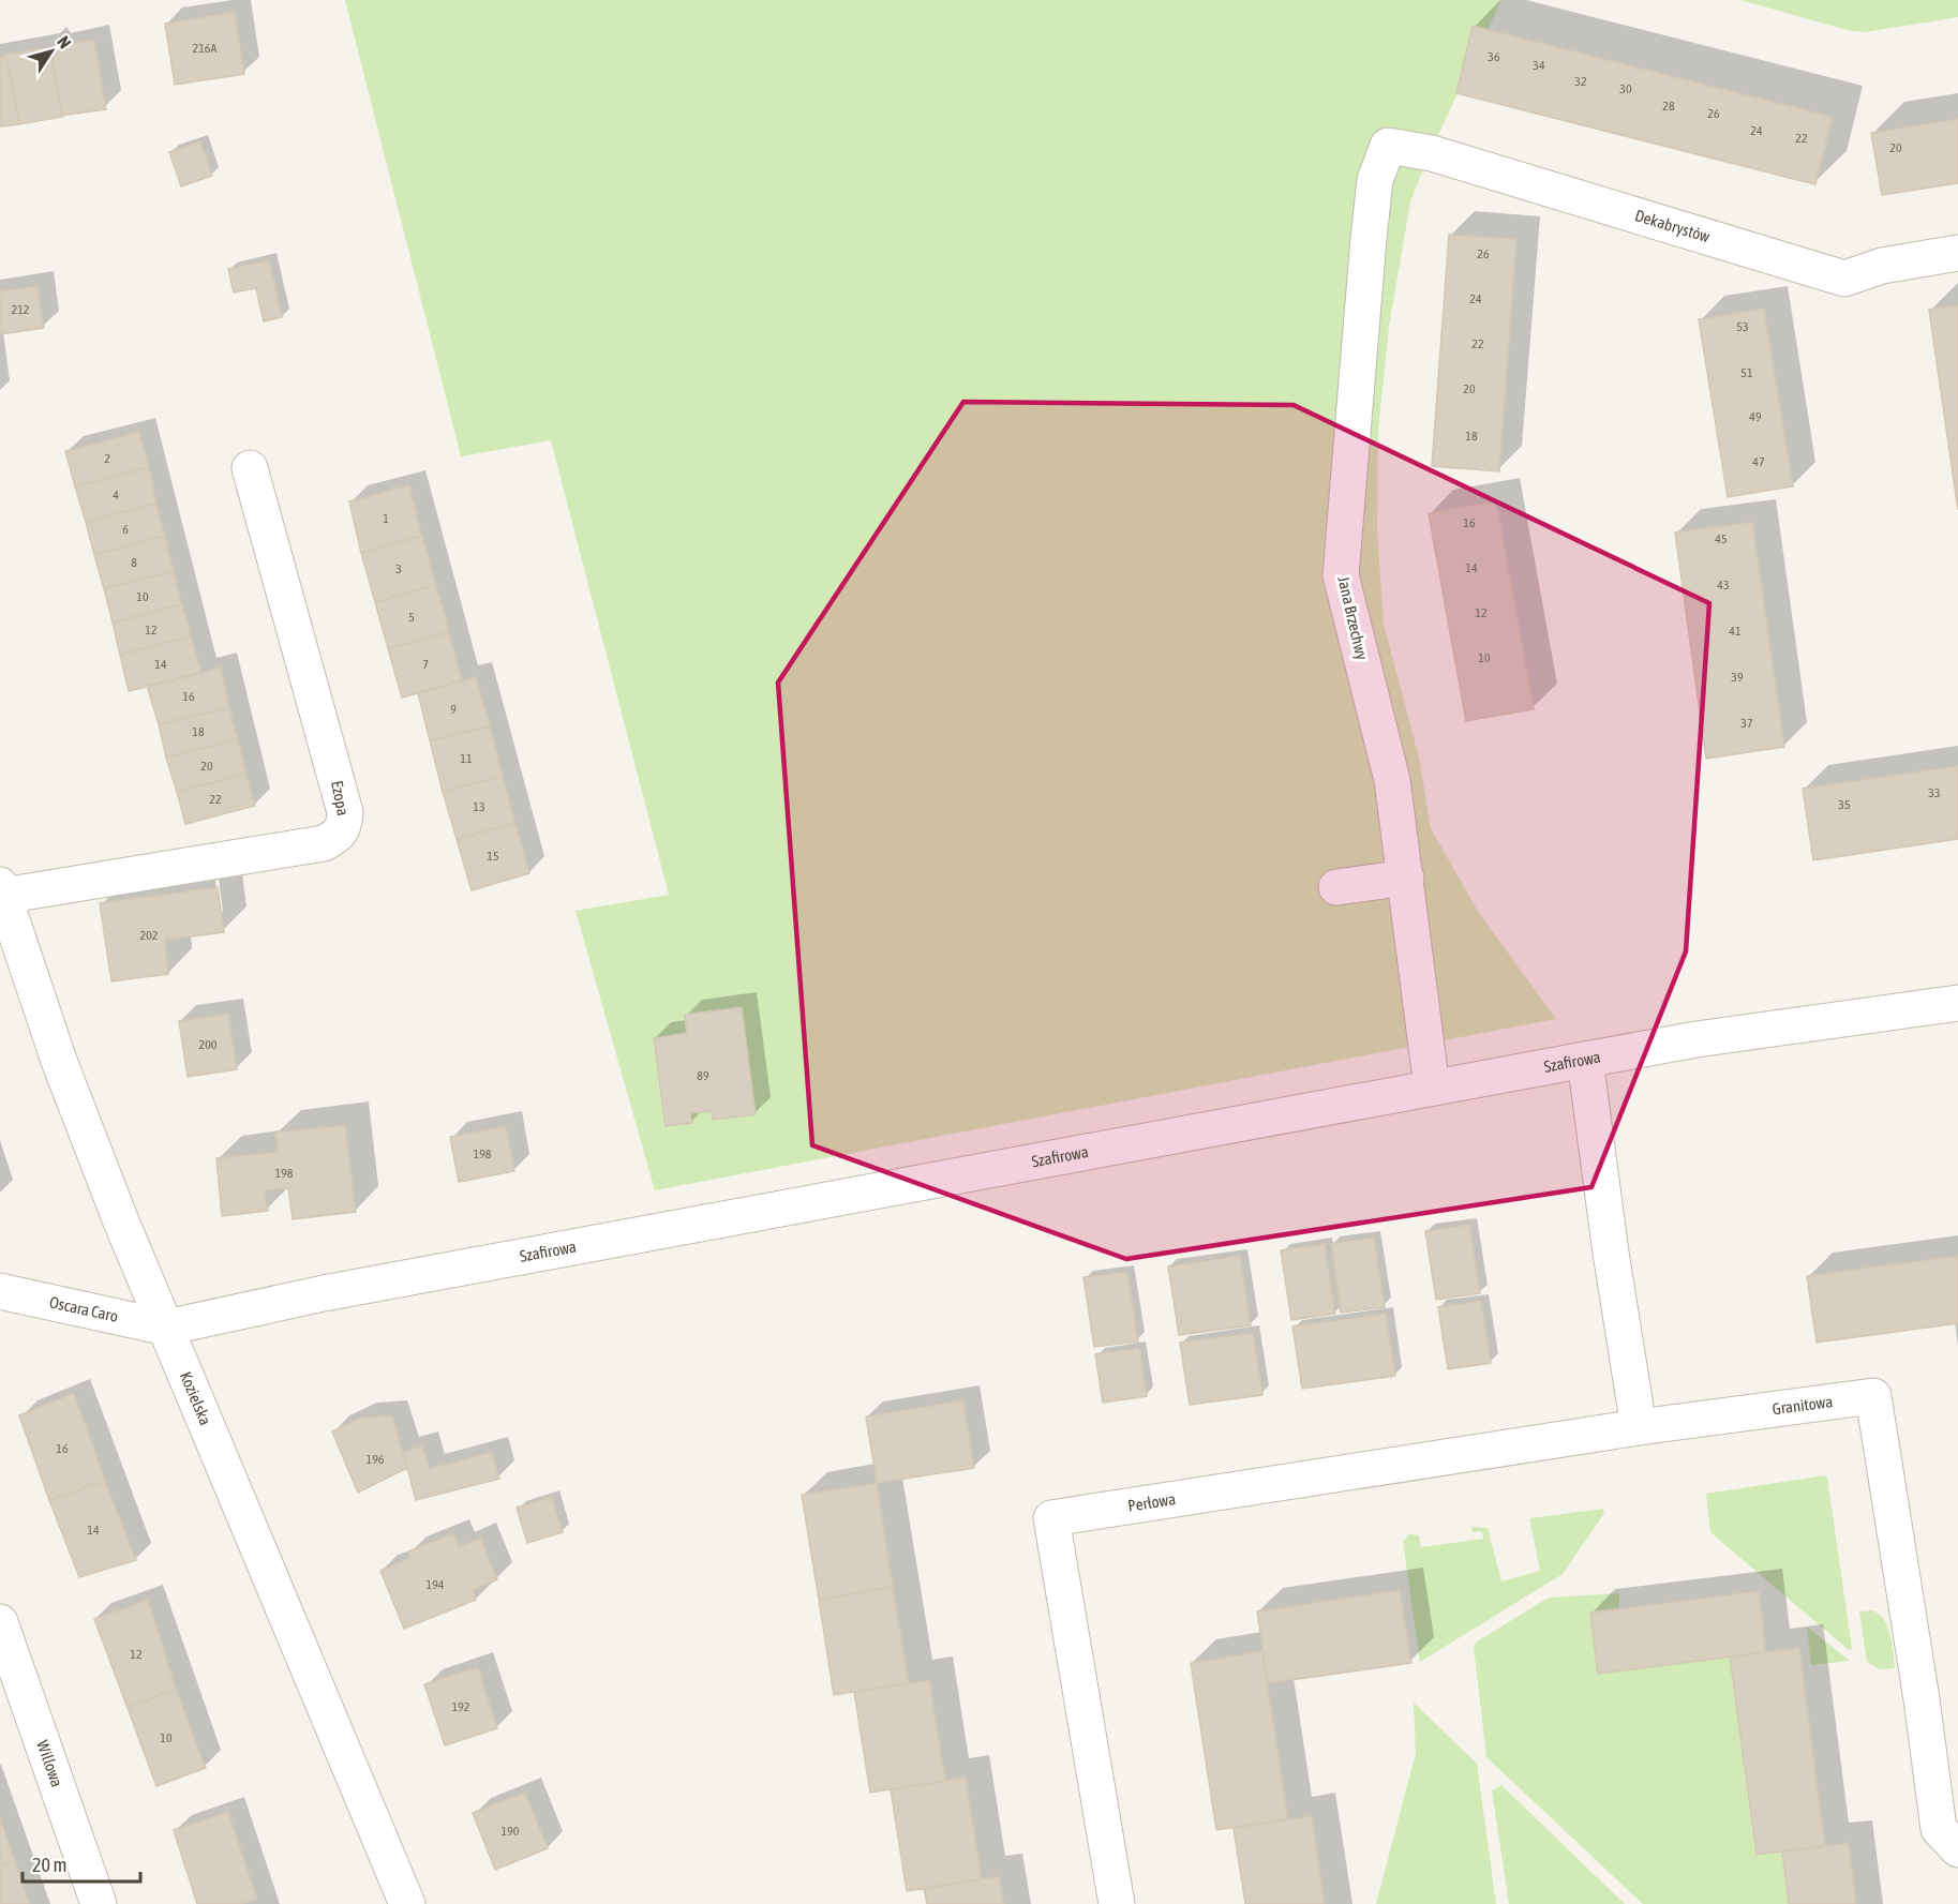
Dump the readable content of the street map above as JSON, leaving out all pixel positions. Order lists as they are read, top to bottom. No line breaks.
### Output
{"streets":{"street":["Dekabrystów","Jana Brzechwy","Ezopa","Szafirowa","Oscara Caro","Kozielska","Granitowa","Perłowa","Willowa"]},"crossings":[["Dekabrystów","Jana Brzechwy"],["Jana Brzechwy","Szafirowa"],["Ezopa","Kozielska"],["Szafirowa","Oscara Caro"],["Szafirowa","Kozielska"],["Oscara Caro","Kozielska"],["Granitowa","Perłowa"]],"house_numbers":["216A","36","34","32","30","28","26","24","22","20","26","24","212","53","22","51","20","49","18","2","47","4","1","16","6","45","8","14","3","43","10","12","5","12","41","10","14","7","39","16","9","37","18","11","20","33","22","35","13","15","202","200","89","198","198","16","196","14","194","12","192","10","190"],"scale_bar":"20 m","north":"top right"}
